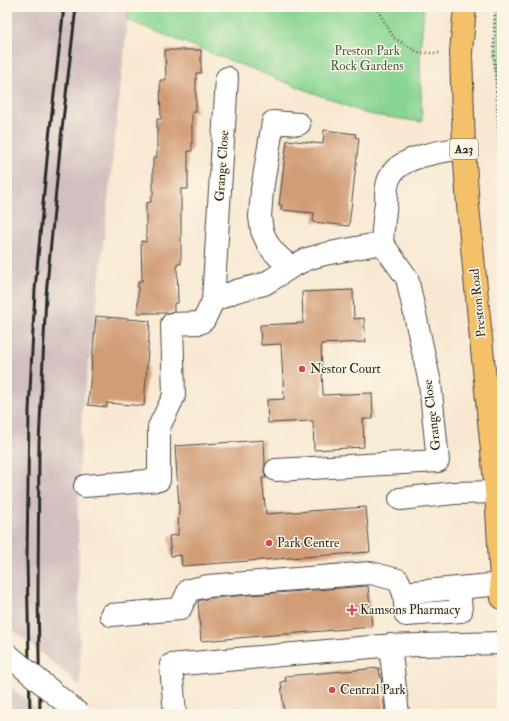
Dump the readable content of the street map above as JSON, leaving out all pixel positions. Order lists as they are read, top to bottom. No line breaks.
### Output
{"streets":{"highway":["A23","Preston Road"],"street":["Grange Close"]},"parks":["Preston Park Rock Gardens"],"places":{"other":["Nestor Court","Park Centre","Central Park"],"health":["Kamsons Pharmacy"]}}
